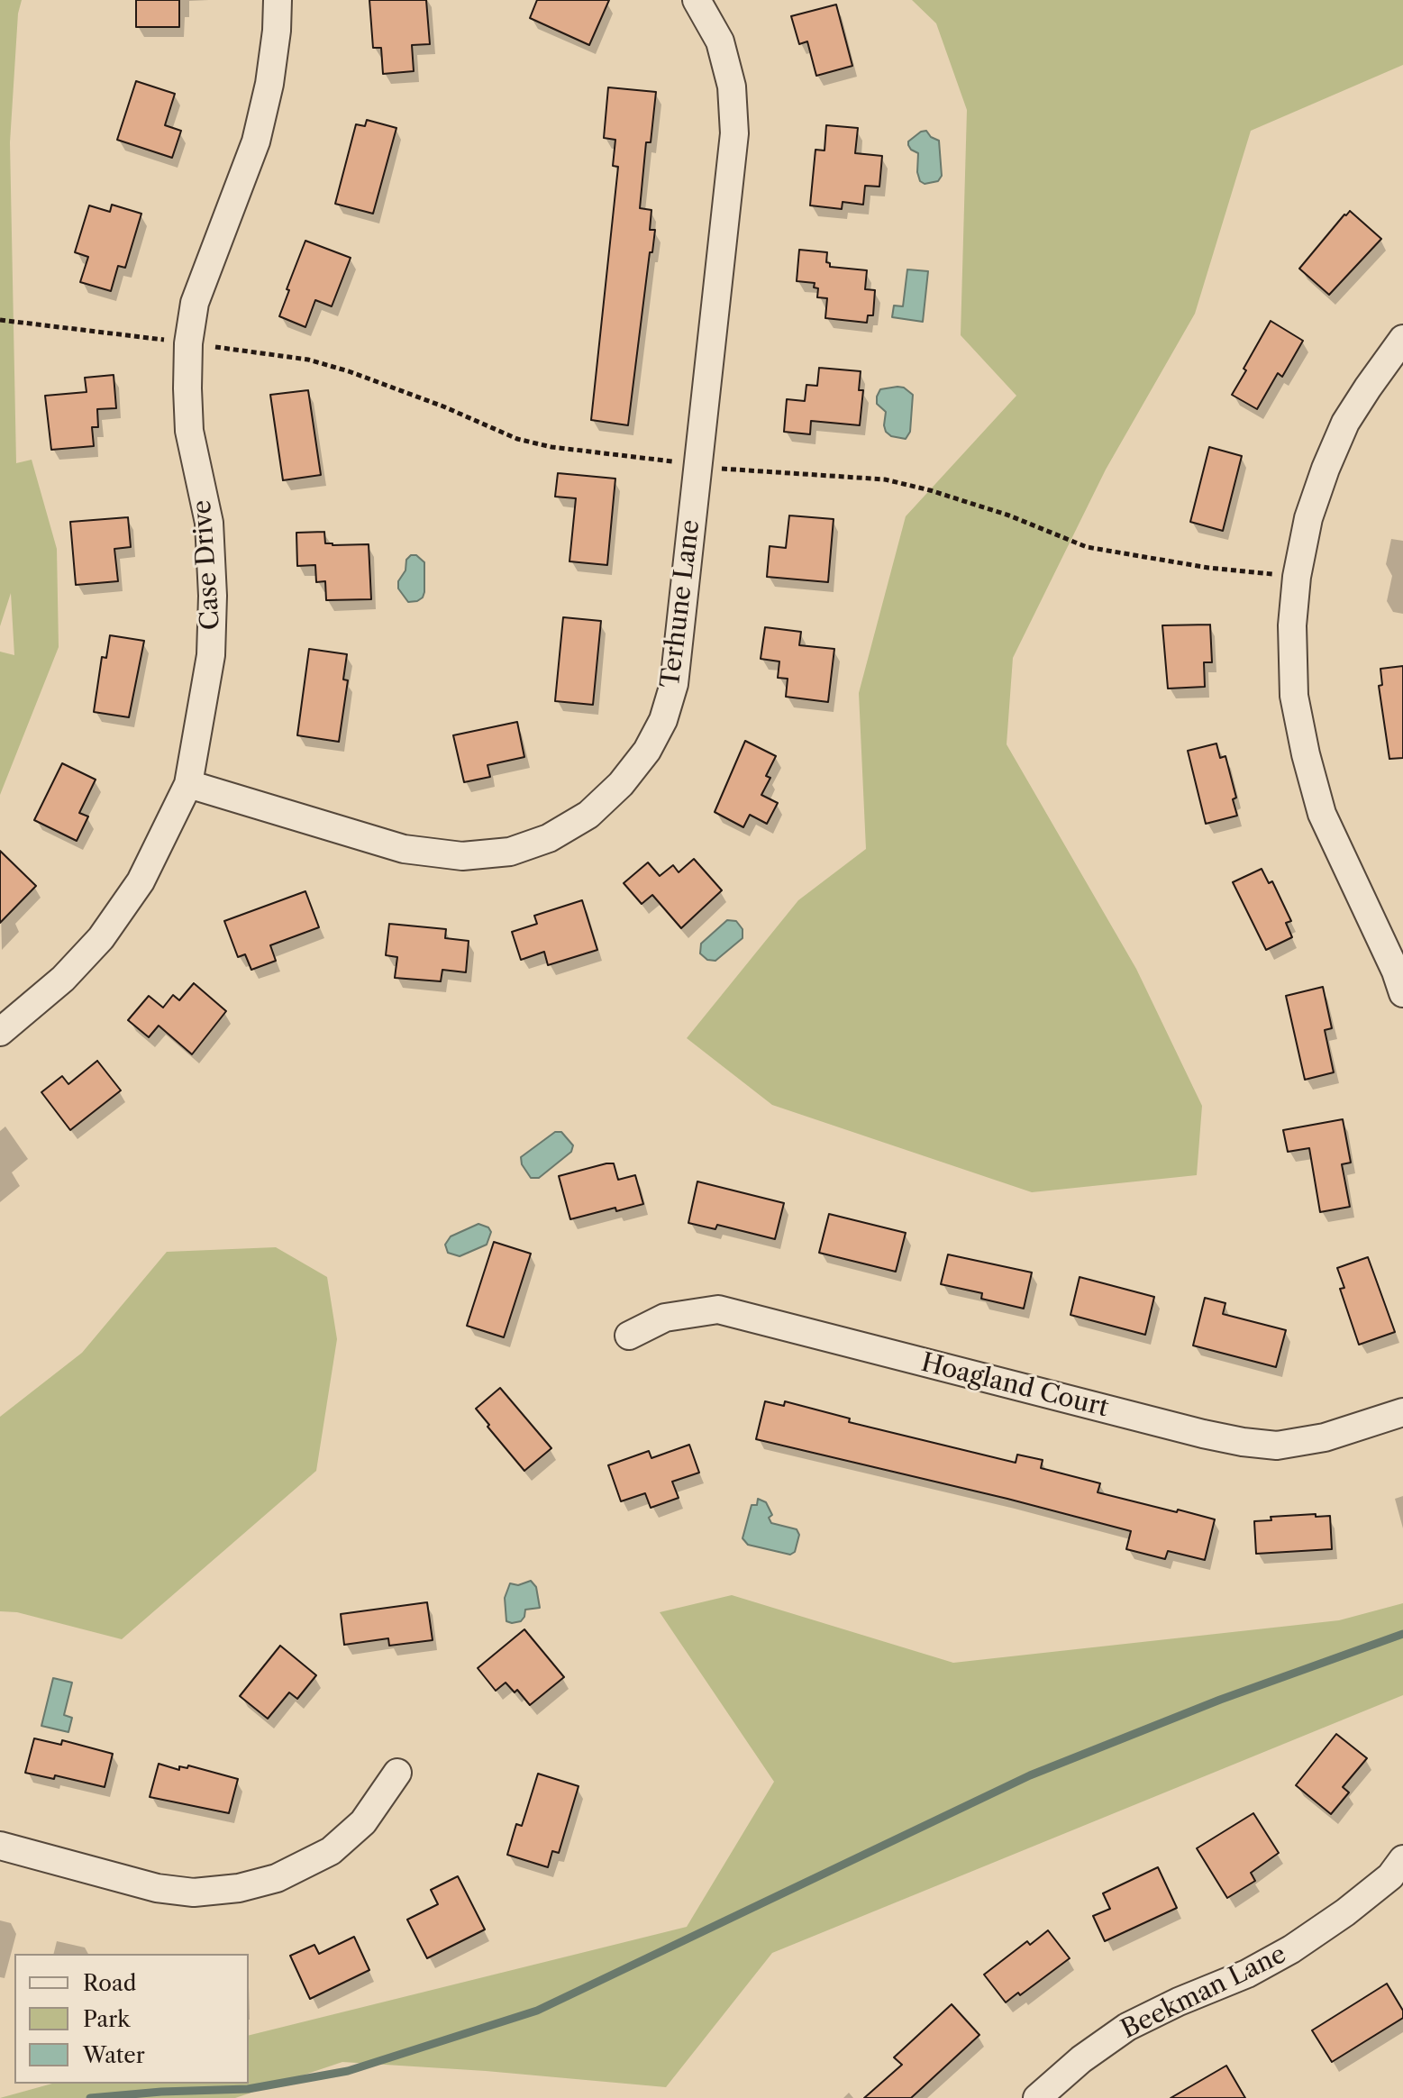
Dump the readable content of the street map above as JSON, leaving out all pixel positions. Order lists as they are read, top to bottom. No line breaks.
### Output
{"streets":{"street":["Case Drive","Terhune Lane","Hoagland Court","Beekman Lane"]},"crossings":[["Case Drive","Terhune Lane"]],"legend":["Road","Park","Water"]}
